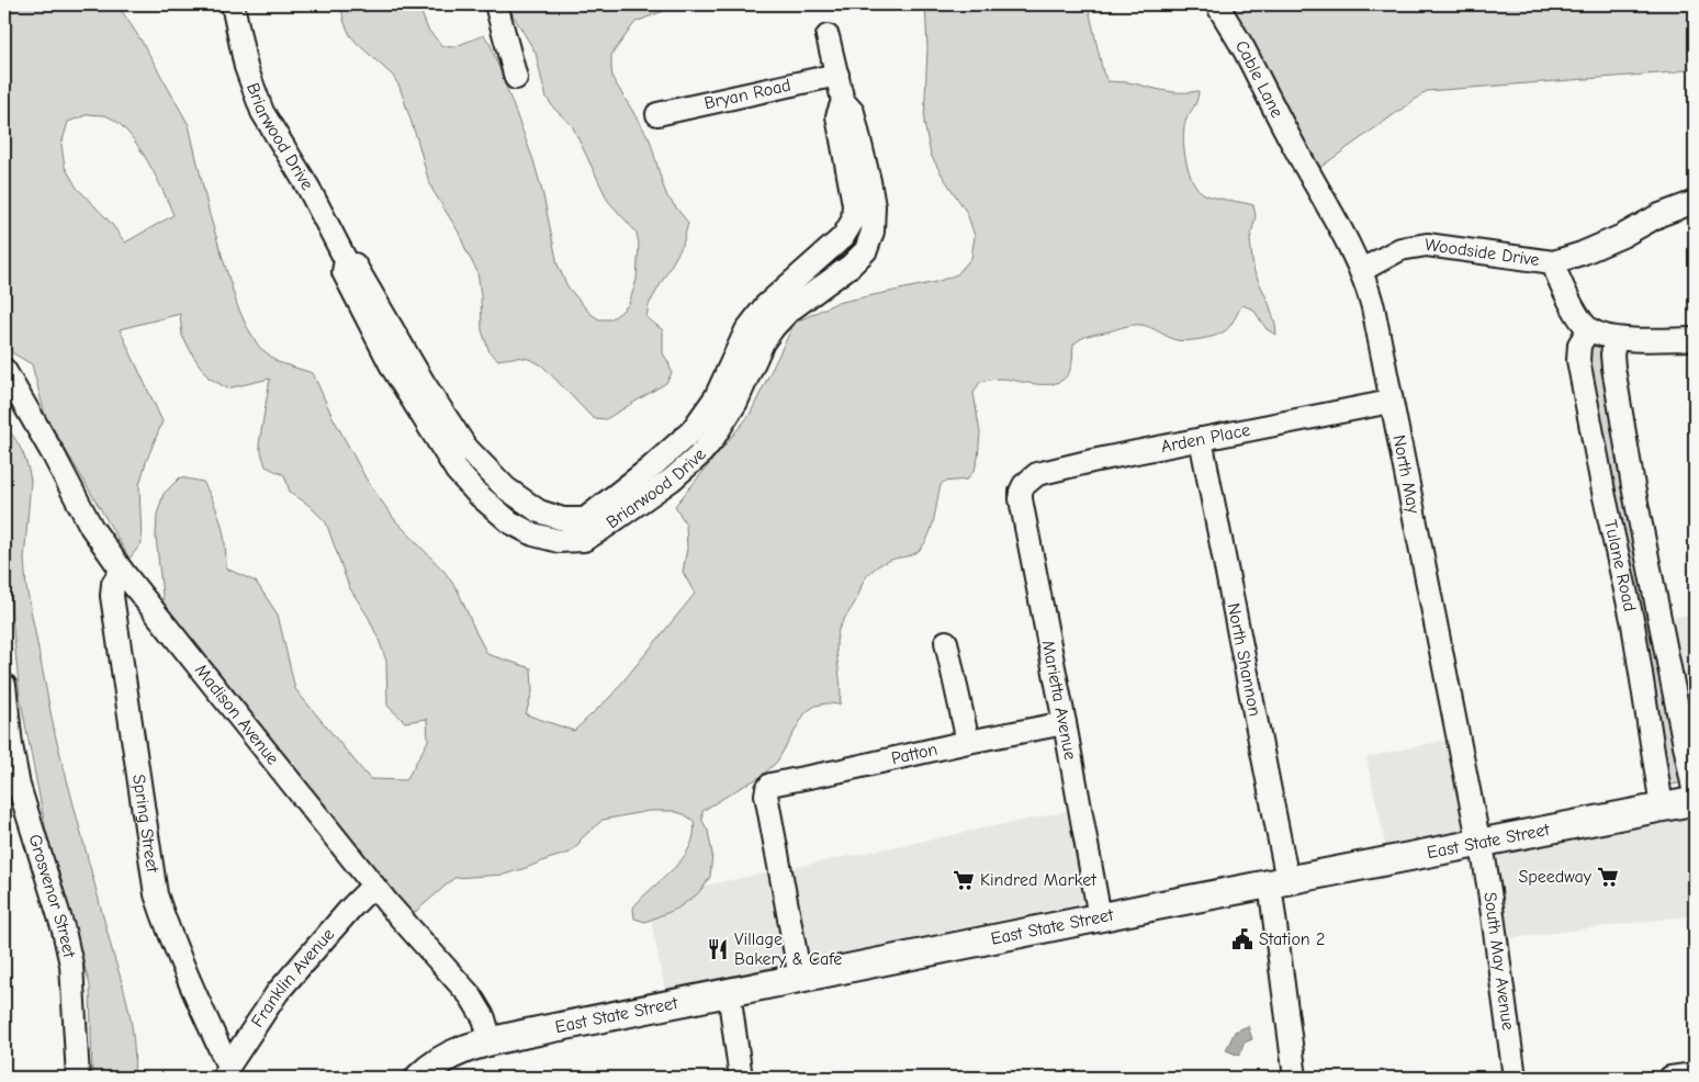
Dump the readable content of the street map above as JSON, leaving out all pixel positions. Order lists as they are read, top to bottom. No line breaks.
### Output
{"streets":{"main road":["East State Street"],"street":["Cable Lane","Bryan Road","Briarwood Drive","Woodside Drive","Arden Place","North May","Tulane Road","North Shannon","Marietta Avenue","Madison Avenue","Patton","Spring Street","Grosvenor Street","South May Avenue","Franklin Avenue"]},"crossings":[["Cable Lane","North May"],["Bryan Road","Briarwood Drive"],["Woodside Drive","North May"],["Arden Place","North May"],["Arden Place","North Shannon"],["Arden Place","Marietta Avenue"],["North May","East State Street"],["North May","South May Avenue"],["Tulane Road","East State Street"],["North Shannon","East State Street"],["Marietta Avenue","Patton"],["Marietta Avenue","East State Street"],["Madison Avenue","Spring Street"],["Madison Avenue","East State Street"],["Madison Avenue","Franklin Avenue"],["Patton","East State Street"],["Spring Street","Franklin Avenue"],["East State Street","South May Avenue"]],"places":{"supermarket":["Speedway","Kindred Market"],"public building":["Station 2"],"restaurant":["Village Bakery & Cafe"]}}
